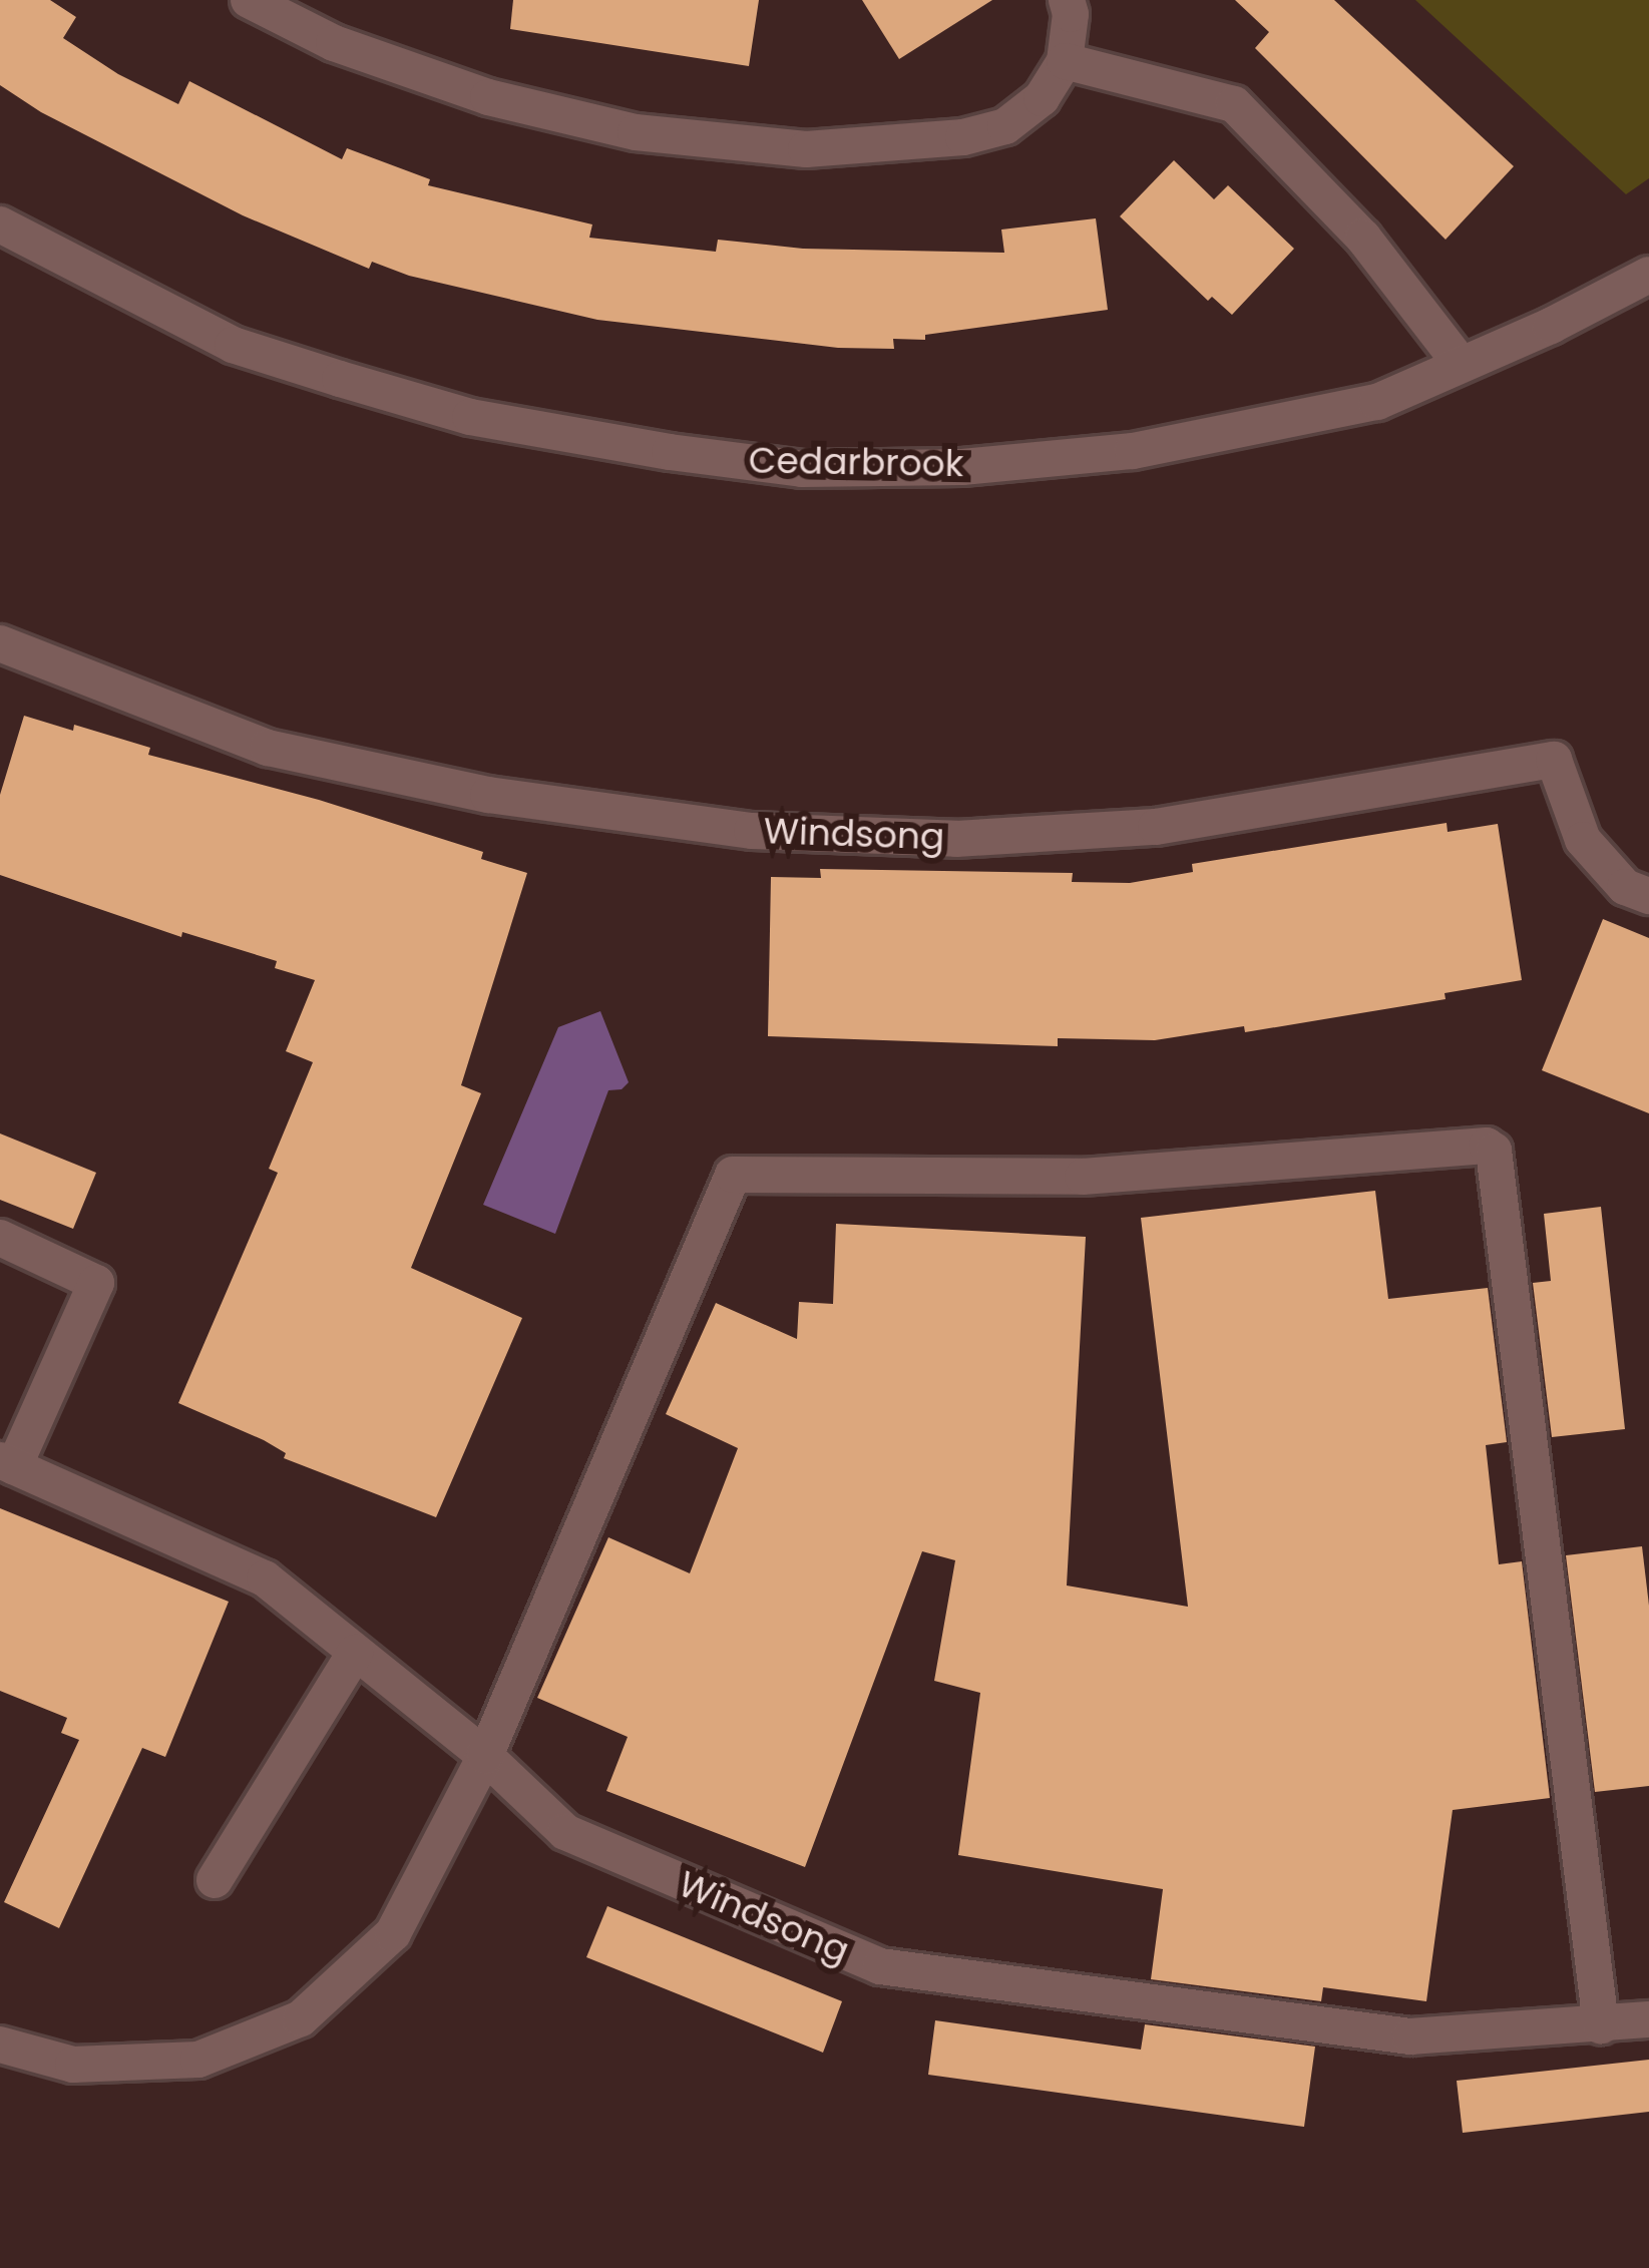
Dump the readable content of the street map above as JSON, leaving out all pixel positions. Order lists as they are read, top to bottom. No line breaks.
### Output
{"streets":{"street":["Cedarbrook","Windsong"]}}
